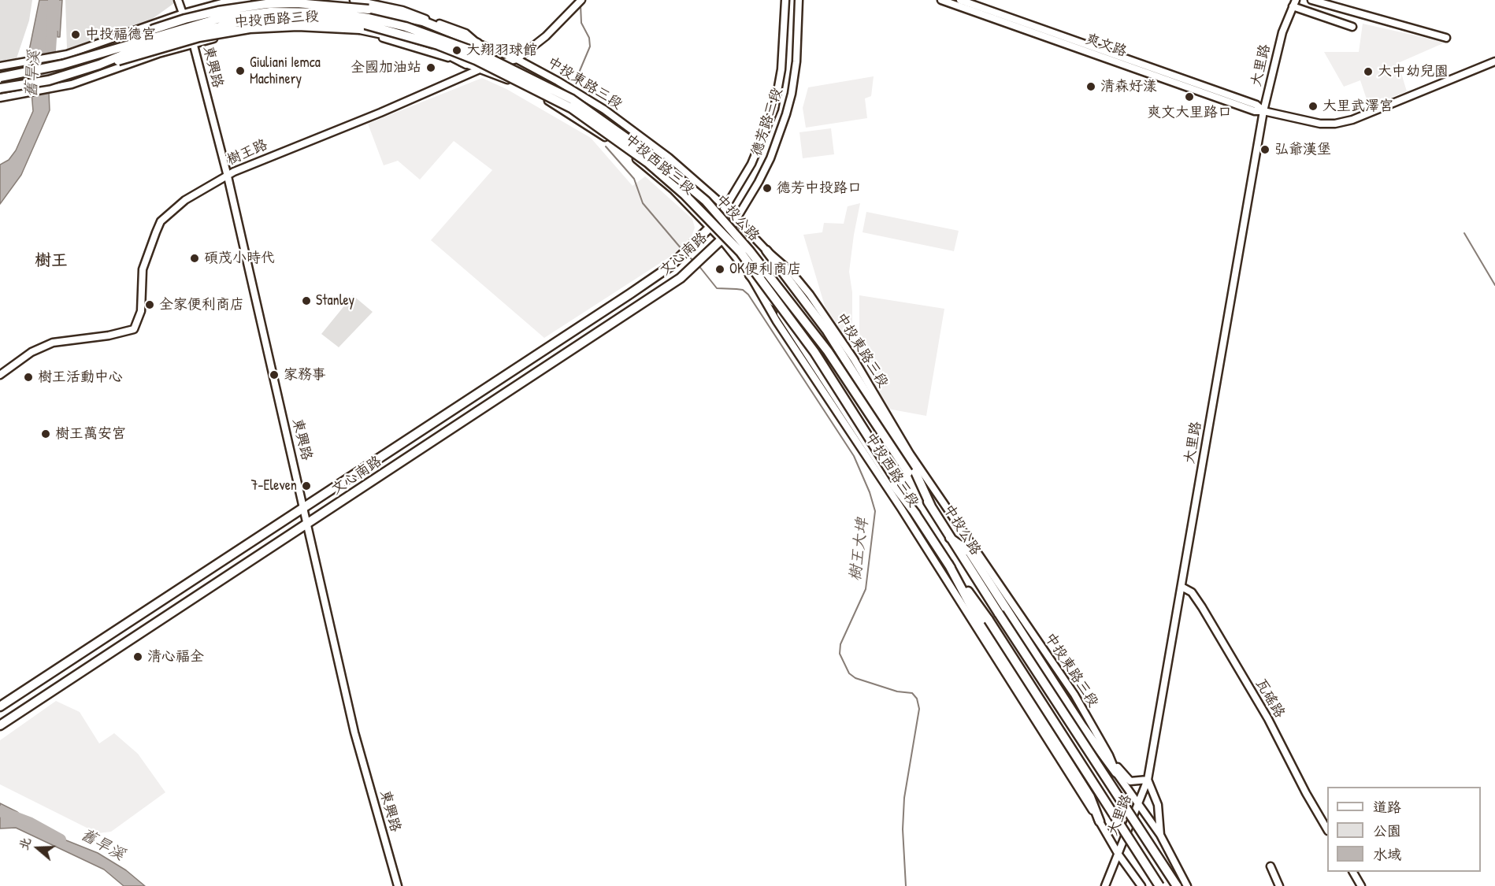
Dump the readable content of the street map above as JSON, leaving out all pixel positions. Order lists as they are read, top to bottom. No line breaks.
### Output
{"streets":{"main road":["中投公路","文心南路"],"street":["中投西路三段","爽文路","大里路","東興路","中投東路三段","德芳路三段","樹王路","瓦磘路"]},"crossings":[["中投西路三段","大里路"],["中投西路三段","東興路"],["中投西路三段","德芳路三段"],["中投西路三段","樹王路"],["中投西路三段","文心南路"],["爽文路","大里路"],["大里路","中投東路三段"],["大里路","瓦磘路"],["東興路","樹王路"],["東興路","文心南路"],["中投東路三段","德芳路三段"],["中投東路三段","樹王路"],["德芳路三段","文心南路"]],"districts":["樹王"],"water":["舊旱溪","樹王大埤"],"places":["中投福德宮","大翔羽球館","全國加油站","Giuliani Iemca Machinery","大中幼兒園","清森好漾","爽文大里路口","大里武澤宮","弘爺漢堡","德芳中投路口","碩茂小時代","OK便利商店","Stanley","全家便利商店","家務事","樹王活動中心","樹王萬安宮","7-Eleven","清心福全"],"legend":["道路","公園","水域"],"north":"left"}
